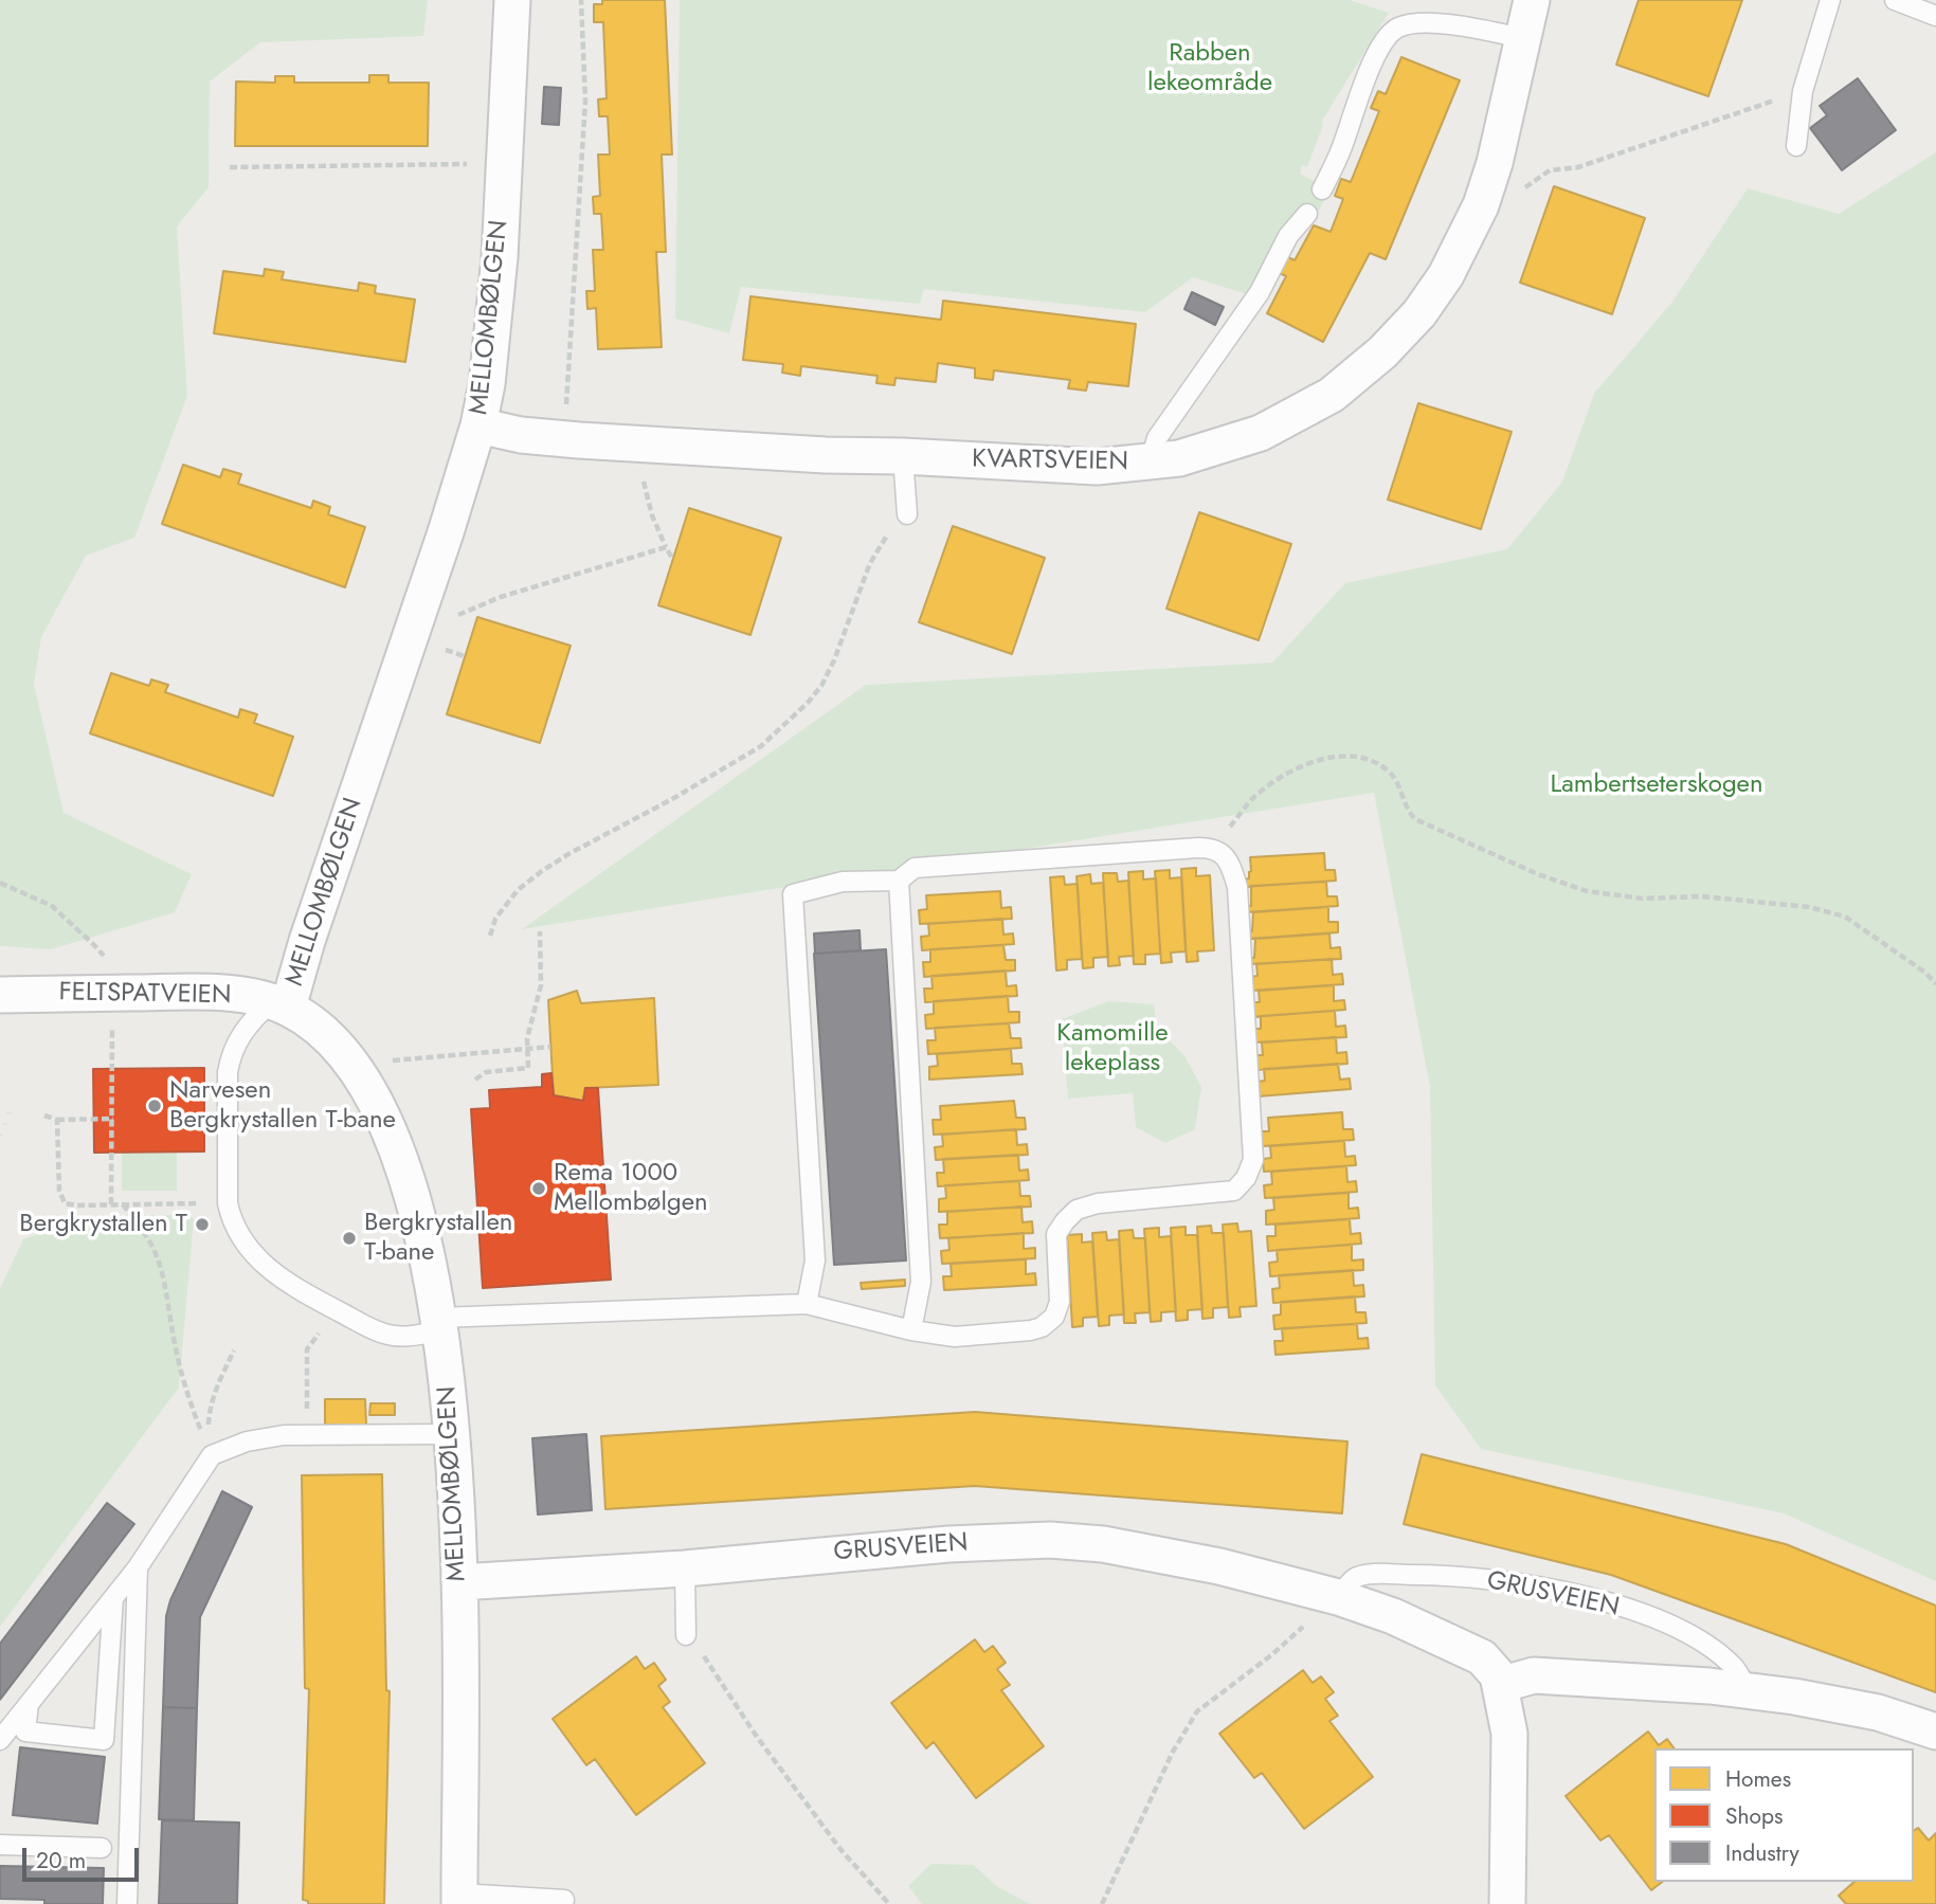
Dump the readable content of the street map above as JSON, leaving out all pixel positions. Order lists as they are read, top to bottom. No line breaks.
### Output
{"streets":{"street":["MELLOMBØLGEN","KVARTSVEIEN","FELTSPATVEIEN","GRUSVEIEN"]},"crossings":[["MELLOMBØLGEN","KVARTSVEIEN"],["MELLOMBØLGEN","FELTSPATVEIEN"],["MELLOMBØLGEN","GRUSVEIEN"]],"parks":["Rabben lekeområde","Lambertseterskogen","Kamomille lekeplass"],"places":["Narvesen Bergkrystallen T-bane","Rema 1000 Mellombølgen","Bergkrystallen T","Bergkrystallen T-bane"],"legend":["Homes","Shops","Industry"],"scale_bar":"20 m"}
